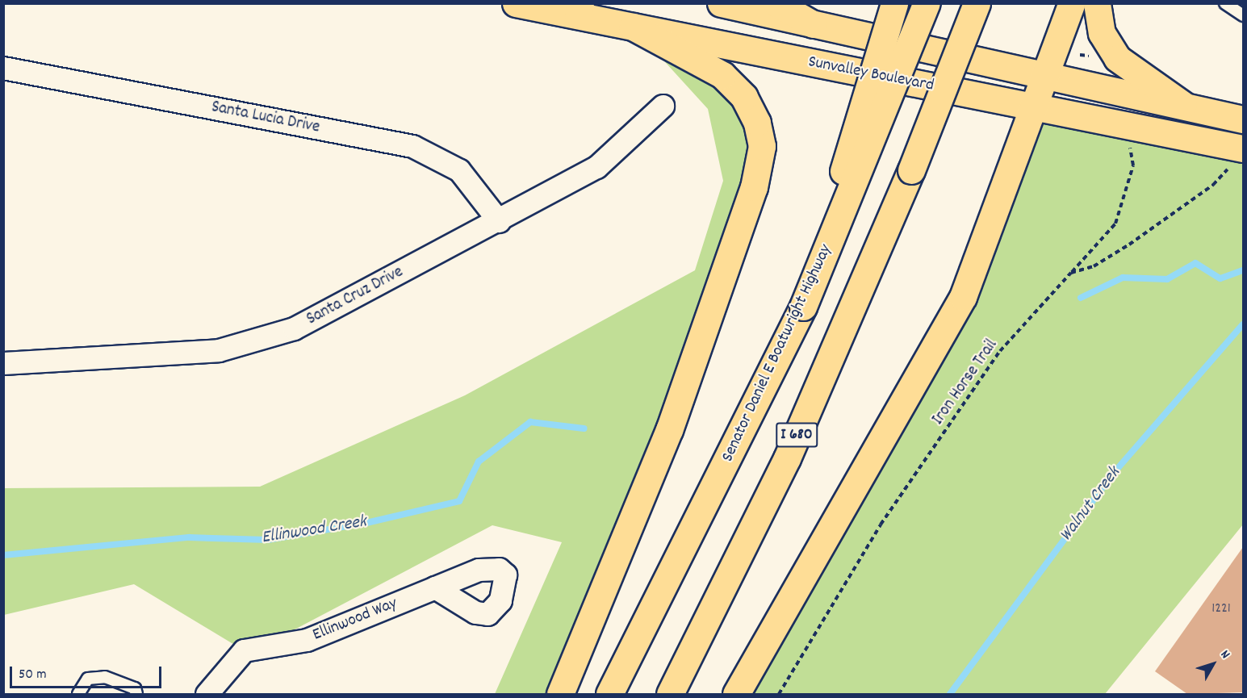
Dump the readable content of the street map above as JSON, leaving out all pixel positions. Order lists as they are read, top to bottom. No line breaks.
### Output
{"streets":{"main road":["Sunvalley Boulevard","Senator Daniel E Boatwright Highway","I 680"],"street":["Santa Lucia Drive","Santa Cruz Drive","Ellinwood Way"],"path":["Iron Horse Trail"]},"crossings":[["Sunvalley Boulevard","Iron Horse Trail"],["Santa Lucia Drive","Santa Cruz Drive"]],"water":["Walnut Creek","Ellinwood Creek"],"house_numbers":["1221"],"scale_bar":"50 m","north":"top right"}
